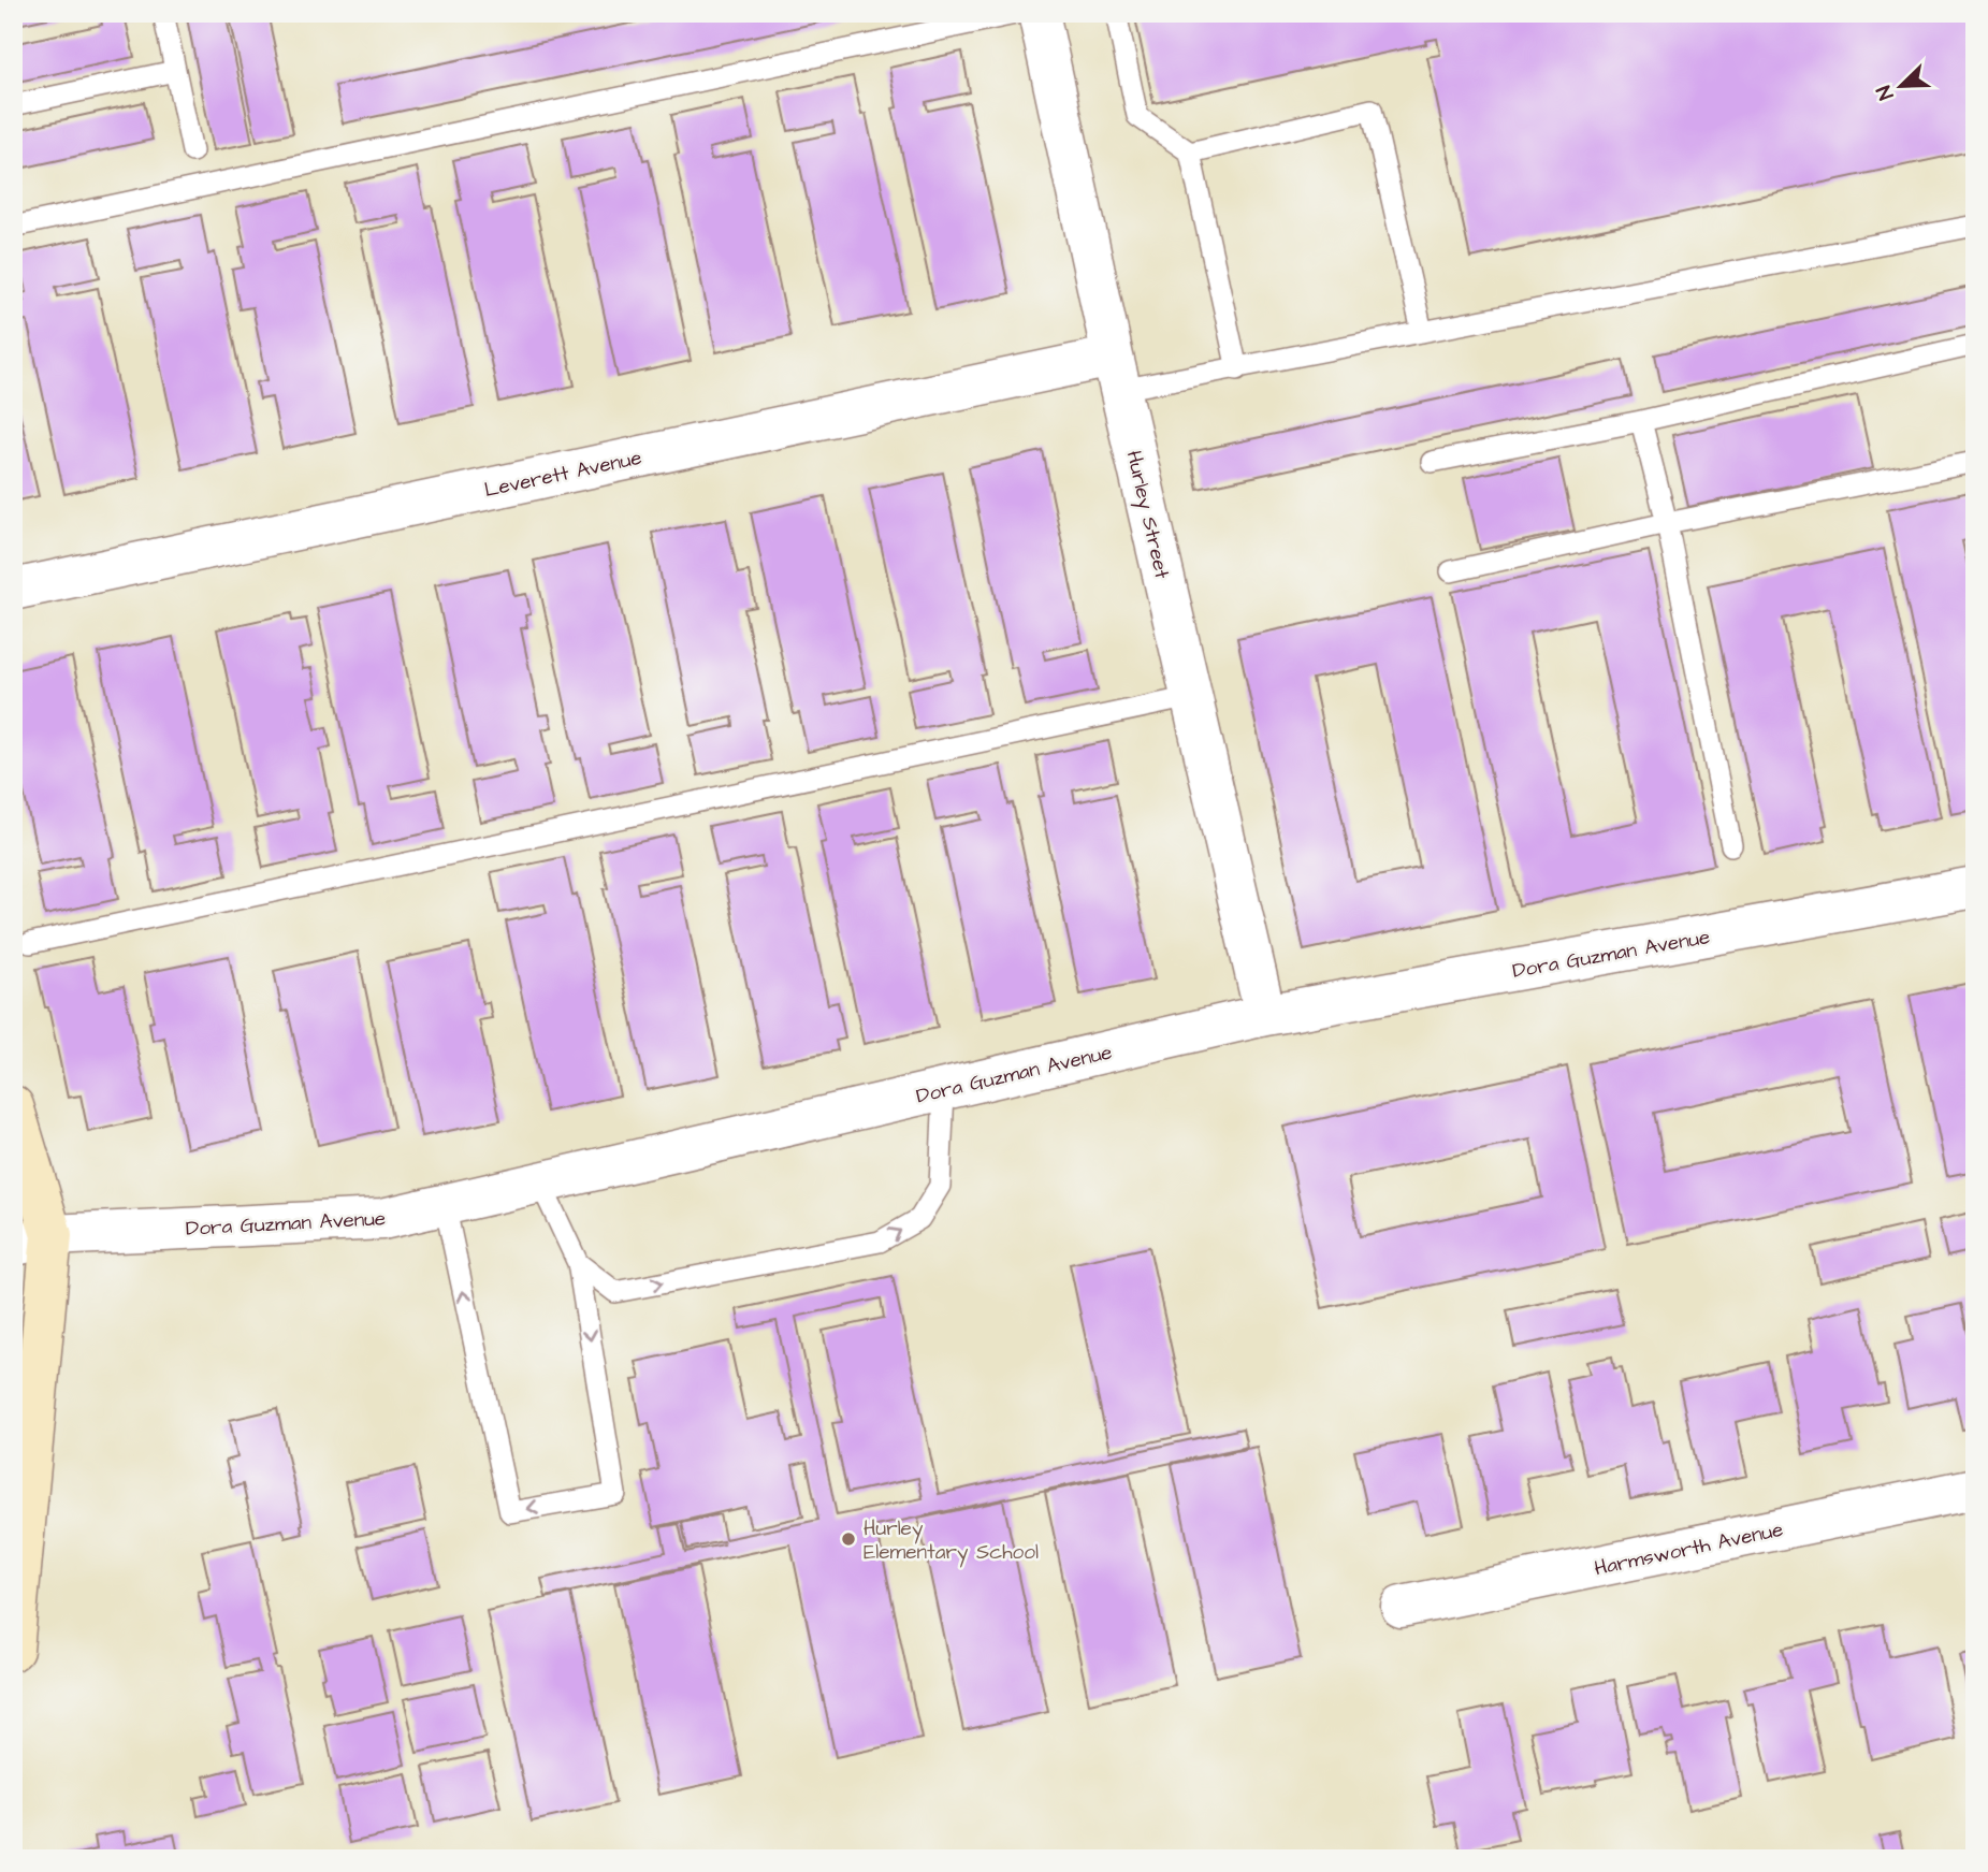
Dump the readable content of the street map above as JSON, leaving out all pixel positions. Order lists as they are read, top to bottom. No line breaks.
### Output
{"streets":{"street":["Leverett Avenue","Hurley Street","Dora Guzman Avenue","Harmsworth Avenue"]},"crossings":[["Leverett Avenue","Hurley Street"],["Hurley Street","Dora Guzman Avenue"]],"places":["Hurley Elementary School"],"north":"bottom left"}
